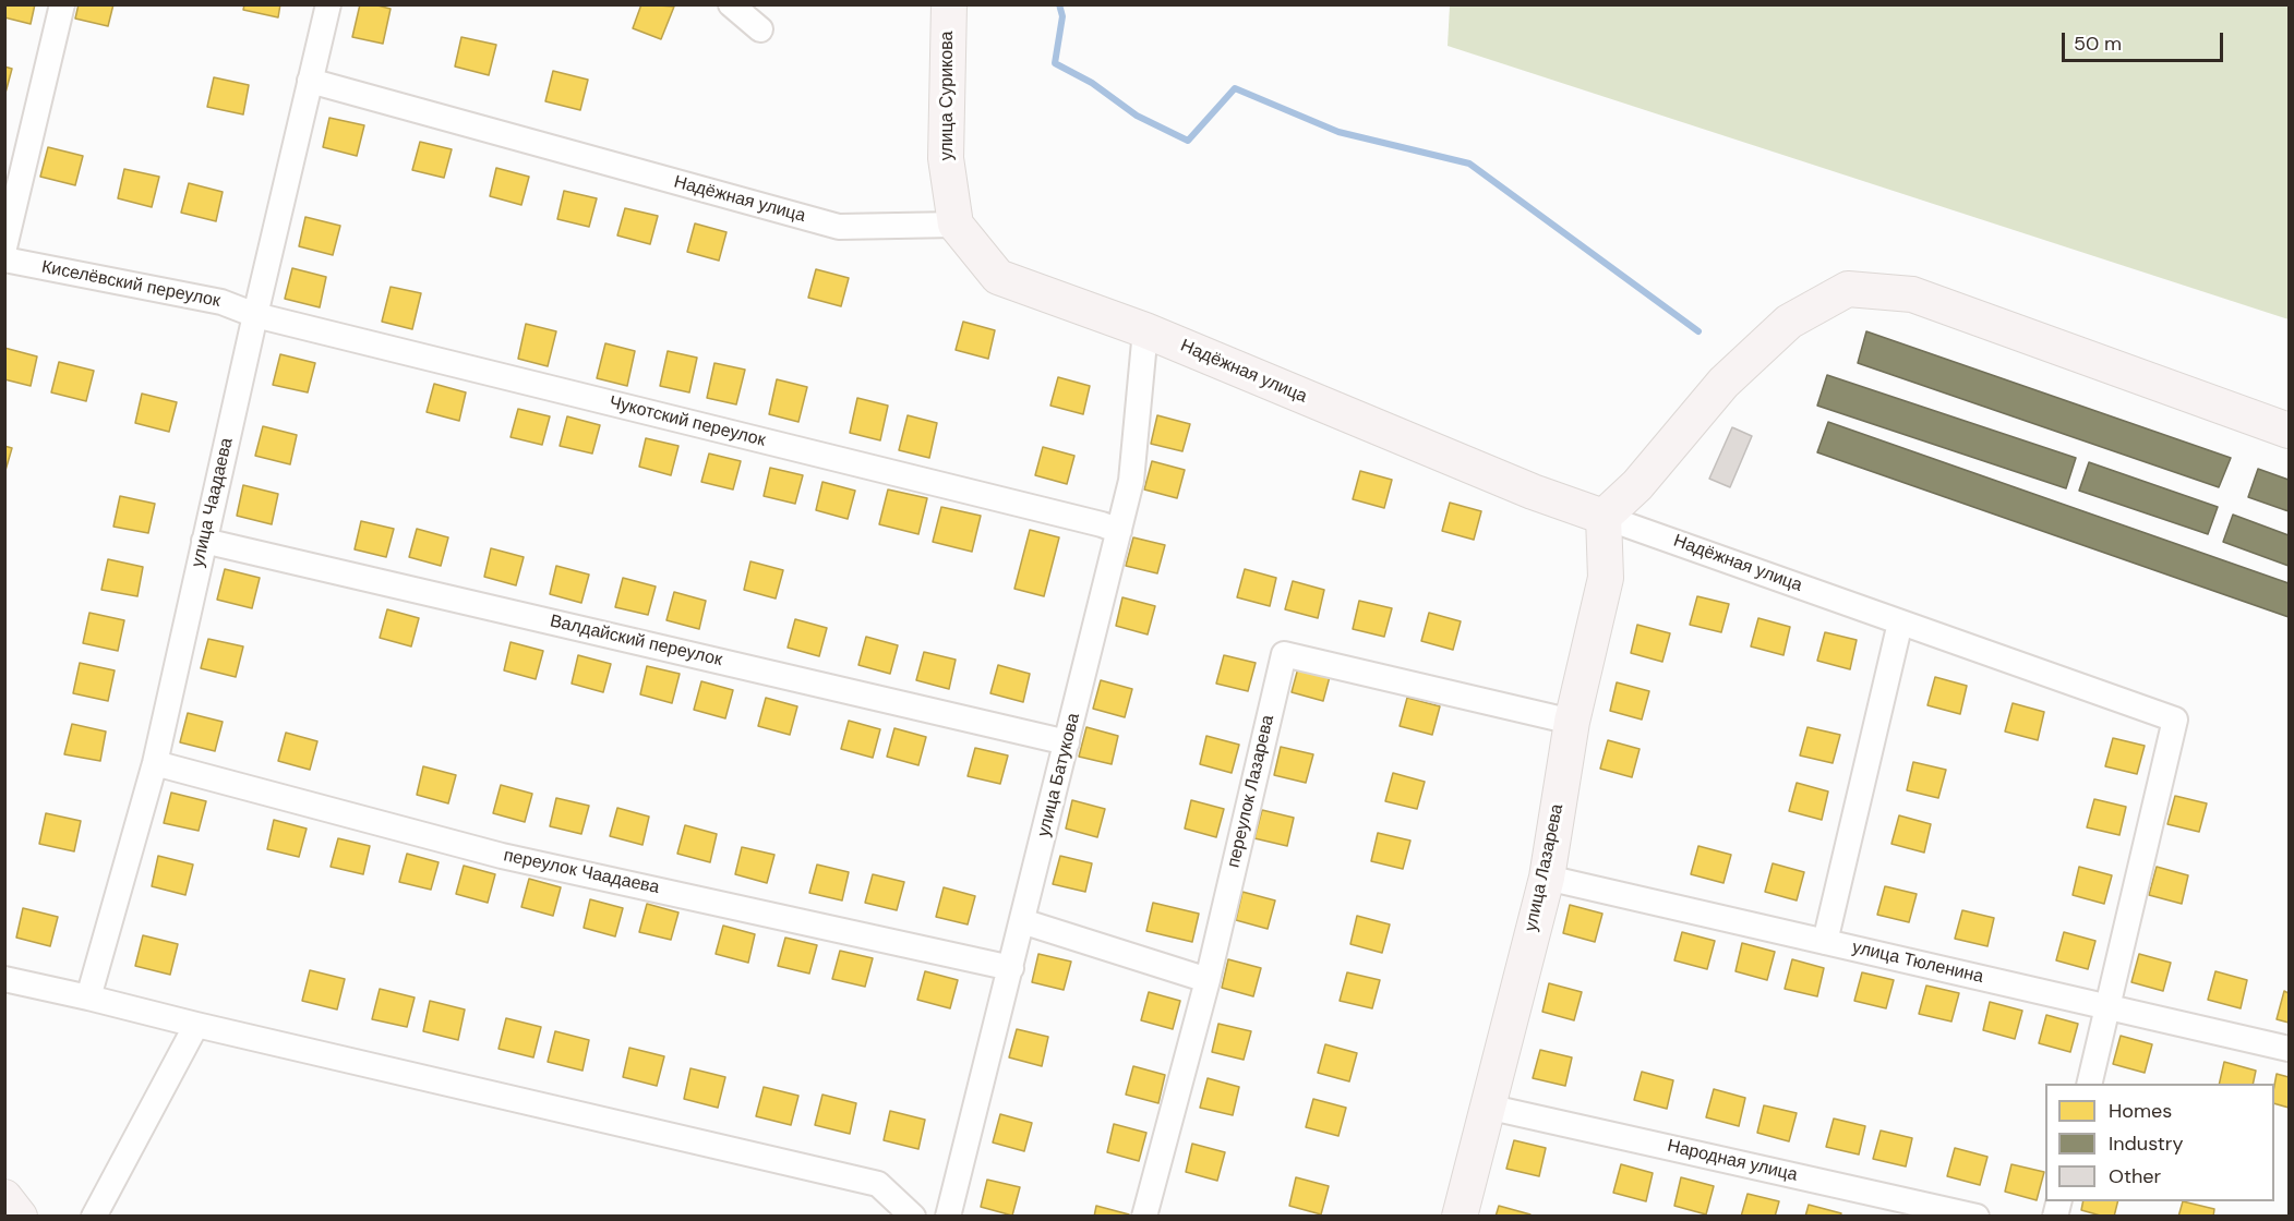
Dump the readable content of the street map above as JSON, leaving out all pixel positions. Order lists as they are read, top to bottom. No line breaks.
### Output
{"streets":{"main road":["улица Сурикова","Надёжная улица","улица Лазарева"],"street":["Киселёвский переулок","Чукотский переулок","улица Чаадаева","Валдайский переулок","улица Батукова","переулок Лазарева","переулок Чаадаева","улица Тюленина","Народная улица"]},"crossings":[["улица Сурикова","Надёжная улица"],["Надёжная улица","улица Чаадаева"],["Надёжная улица","улица Батукова"],["Надёжная улица","улица Лазарева"],["Надёжная улица","улица Тюленина"],["Киселёвский переулок","Чукотский переулок"],["Киселёвский переулок","улица Чаадаева"],["Чукотский переулок","улица Чаадаева"],["Чукотский переулок","улица Батукова"],["улица Чаадаева","Валдайский переулок"],["улица Чаадаева","переулок Чаадаева"],["Валдайский переулок","улица Батукова"],["улица Батукова","переулок Чаадаева"],["переулок Лазарева","улица Лазарева"],["улица Лазарева","улица Тюленина"],["улица Лазарева","Народная улица"]],"legend":["Homes","Industry","Other"],"scale_bar":"50 m"}
